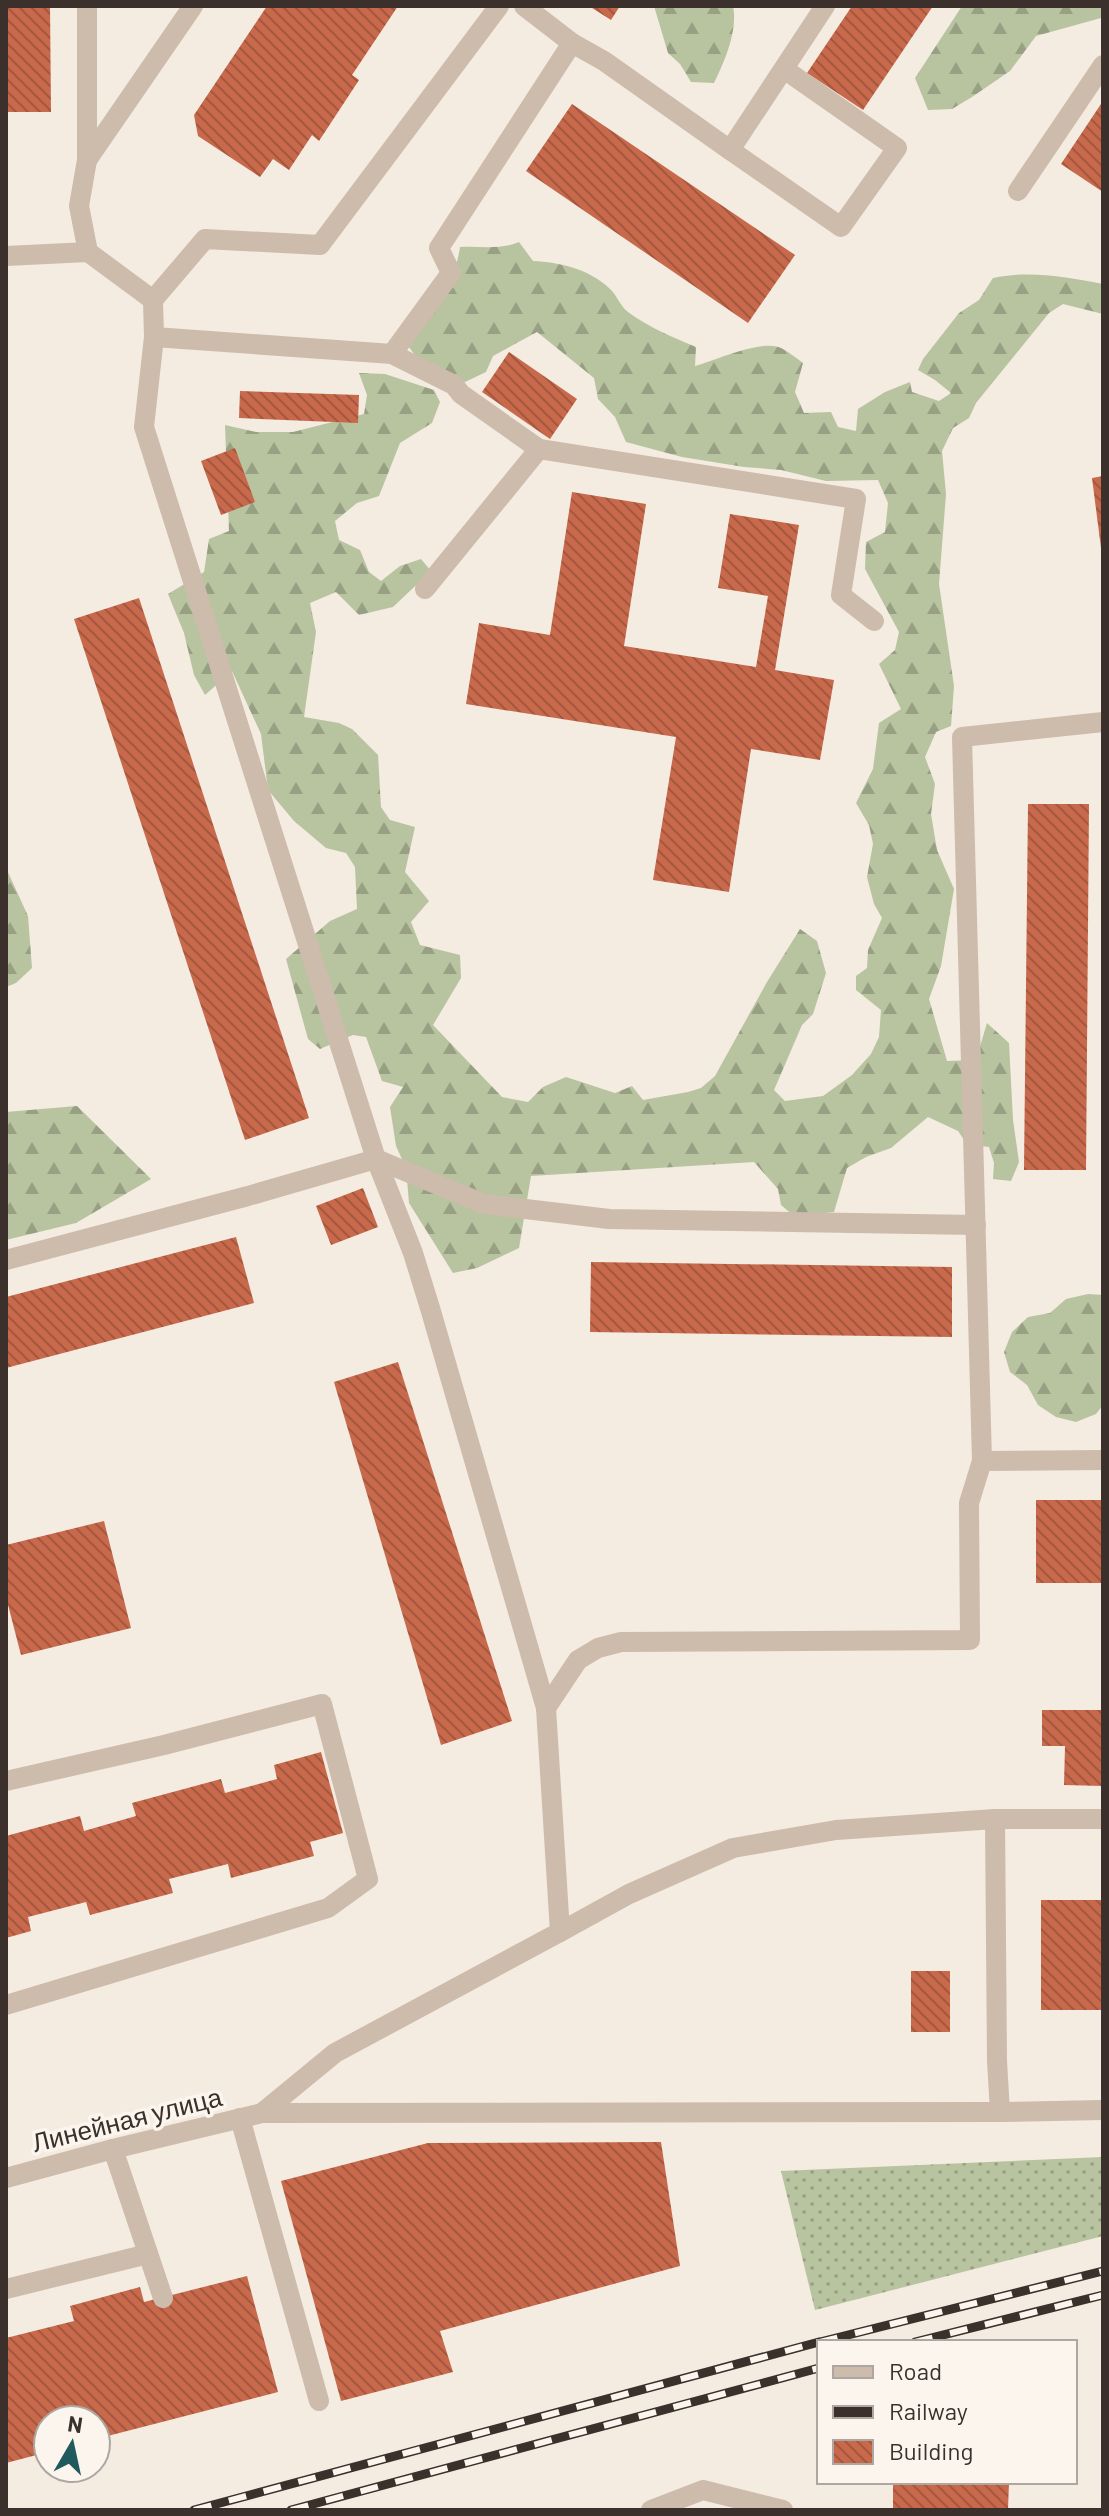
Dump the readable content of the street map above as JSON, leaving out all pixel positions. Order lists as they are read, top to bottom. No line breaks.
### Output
{"streets":{"street":["Линейная улица"]},"legend":["Road","Railway","Building"],"north":"top"}
